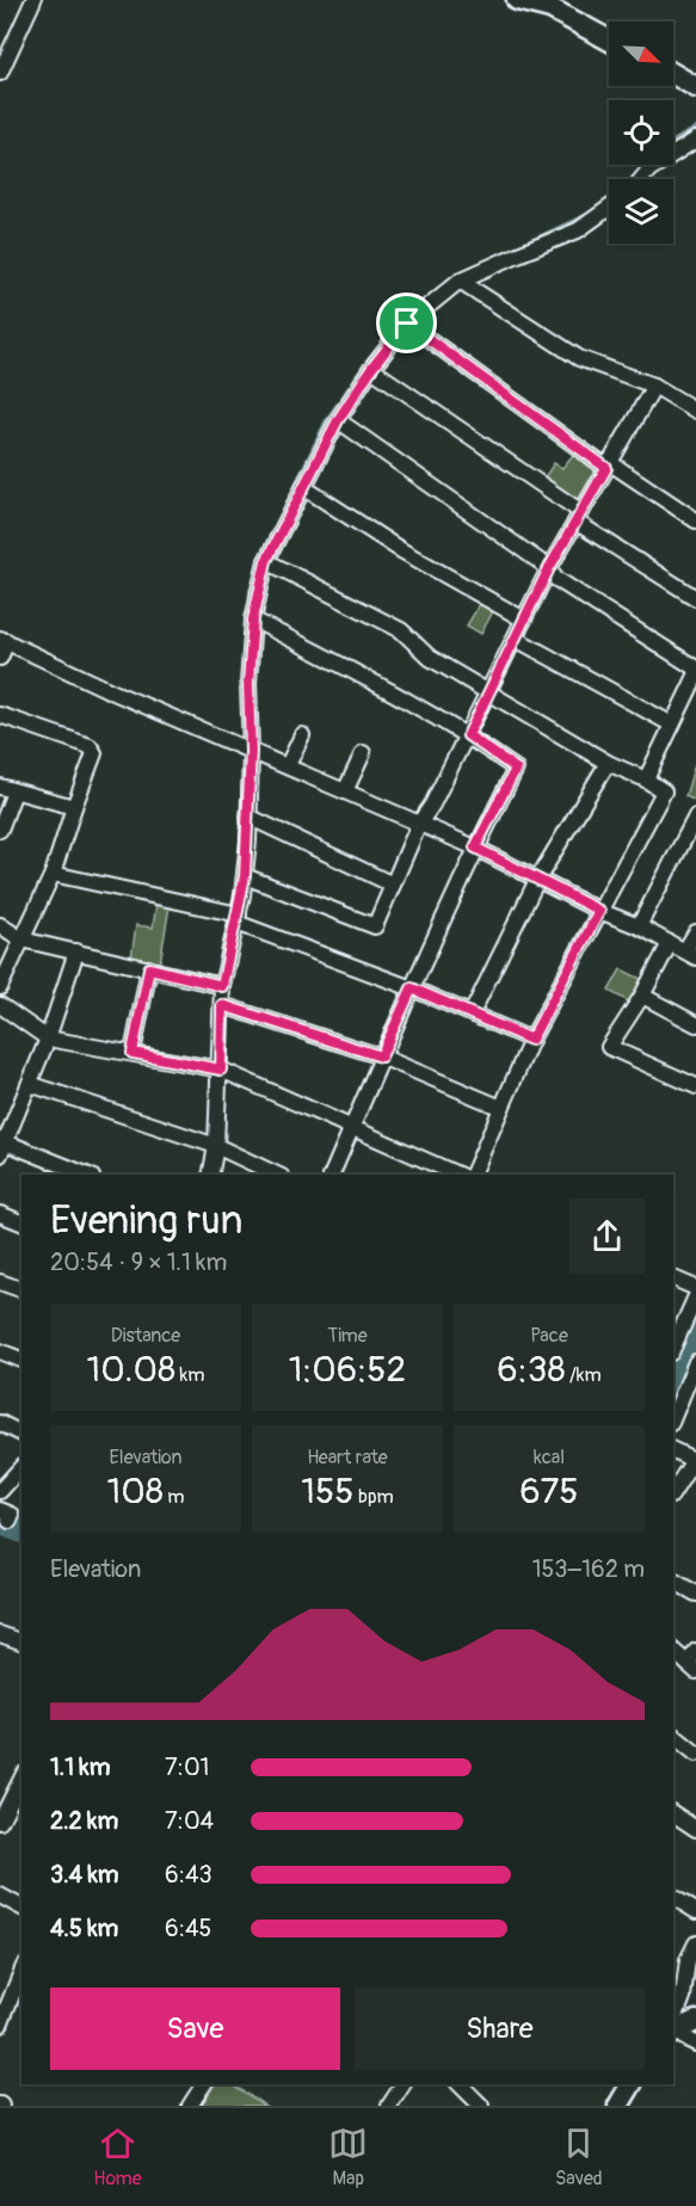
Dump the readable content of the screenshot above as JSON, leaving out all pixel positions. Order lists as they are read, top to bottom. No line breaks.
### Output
{"north":"bottom right","page":{"heading":["Evening run","20:54 · 9 × 1.1 km"],"stats":[["Distance","10.08 km"],["Time","1:06:52"],["Pace","6:38 /km"],["Elevation","108 m"],["Heart rate","155 bpm"],["kcal","675"]],"chart":["Elevation","153–162 m"],"list":[{"name":"1.1 km","note":"7:01"},{"name":"2.2 km","note":"7:04"},{"name":"3.4 km","note":"6:43"},{"name":"4.5 km","note":"6:45"}],"buttons":["Save","Share"],"tabs":["Home","Map","Saved"]}}
